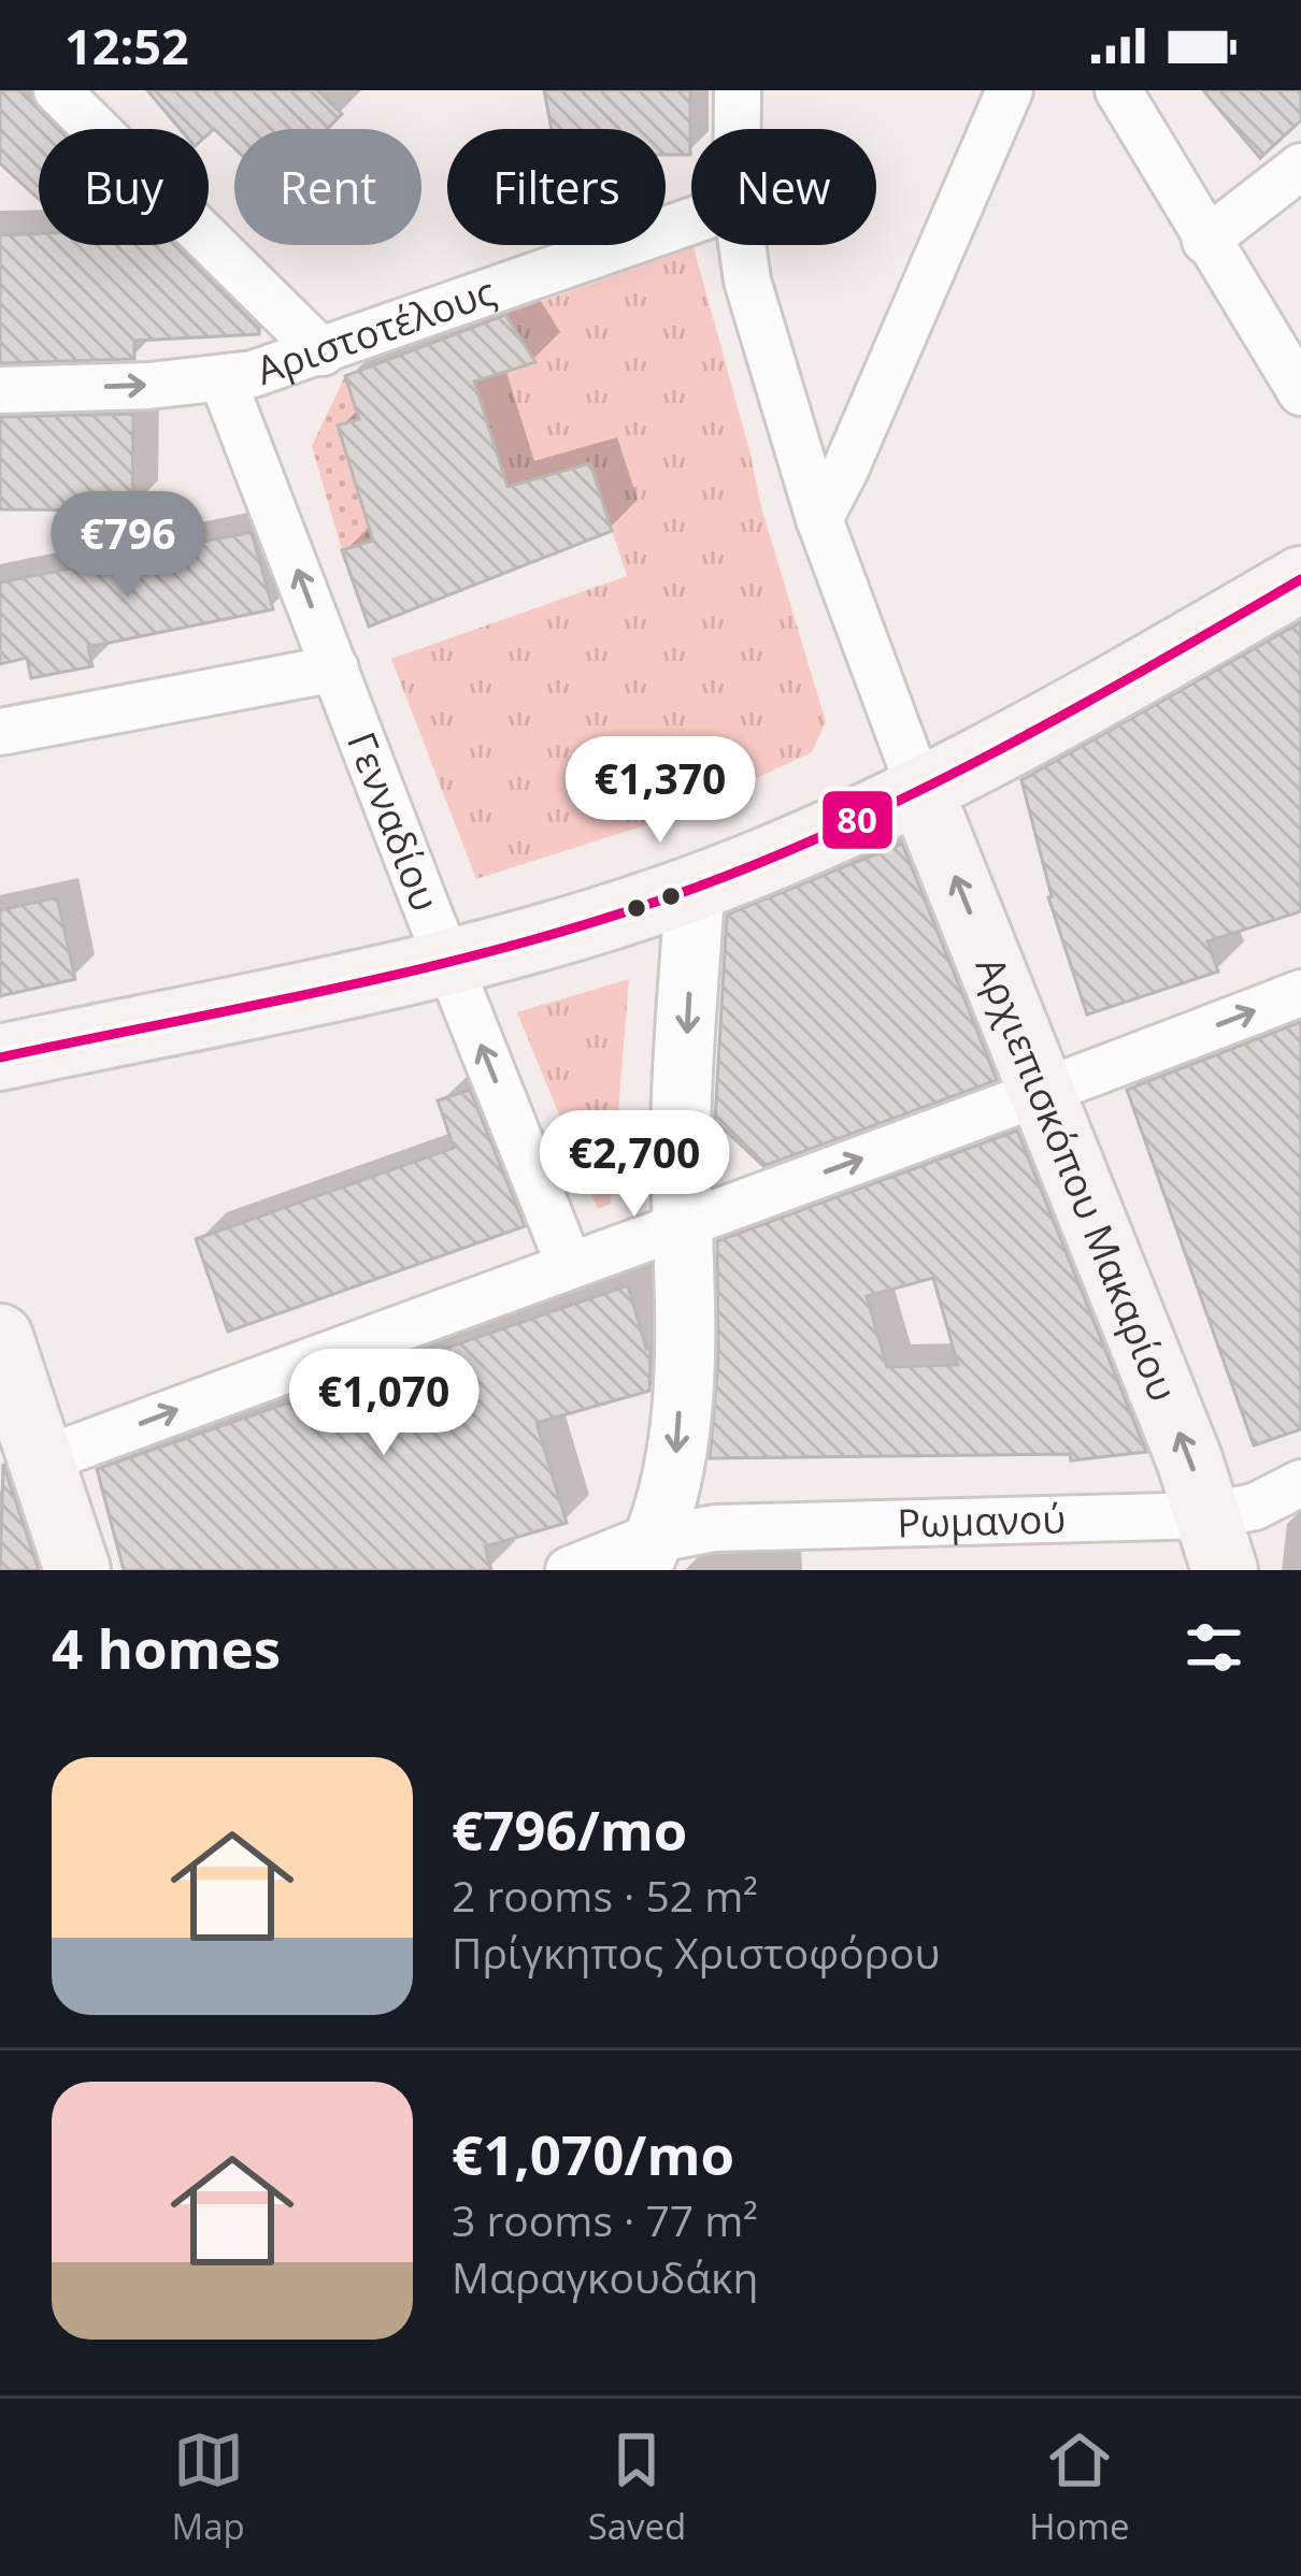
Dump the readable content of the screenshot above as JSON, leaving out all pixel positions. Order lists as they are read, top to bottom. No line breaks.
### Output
{"streets":{"main road":["Αρχιεπισκόπου Μακαρίου"],"street":["Αριστοτέλους","Γενναδίου","Ρωμανού"]},"crossings":[["Αριστοτέλους","Γενναδίου"],["Αρχιεπισκόπου Μακαρίου","Ρωμανού"]],"one_way":["Αρχιεπισκόπου Μακαρίου"],"lines":["transit line 80"],"page":{"status":"12:52","chip":["Buy","Rent","Filters","New"],"price":["€796","€1,370","€2,700","€1,070"],"heading":"4 homes","list":[{"name":"€796/mo","note":"2 rooms · 52 m² · Πρίγκηπος Χριστοφόρου"},{"name":"€1,070/mo","note":"3 rooms · 77 m² · Μαραγκουδάκη"}],"tabs":["Map","Saved","Home"]}}
